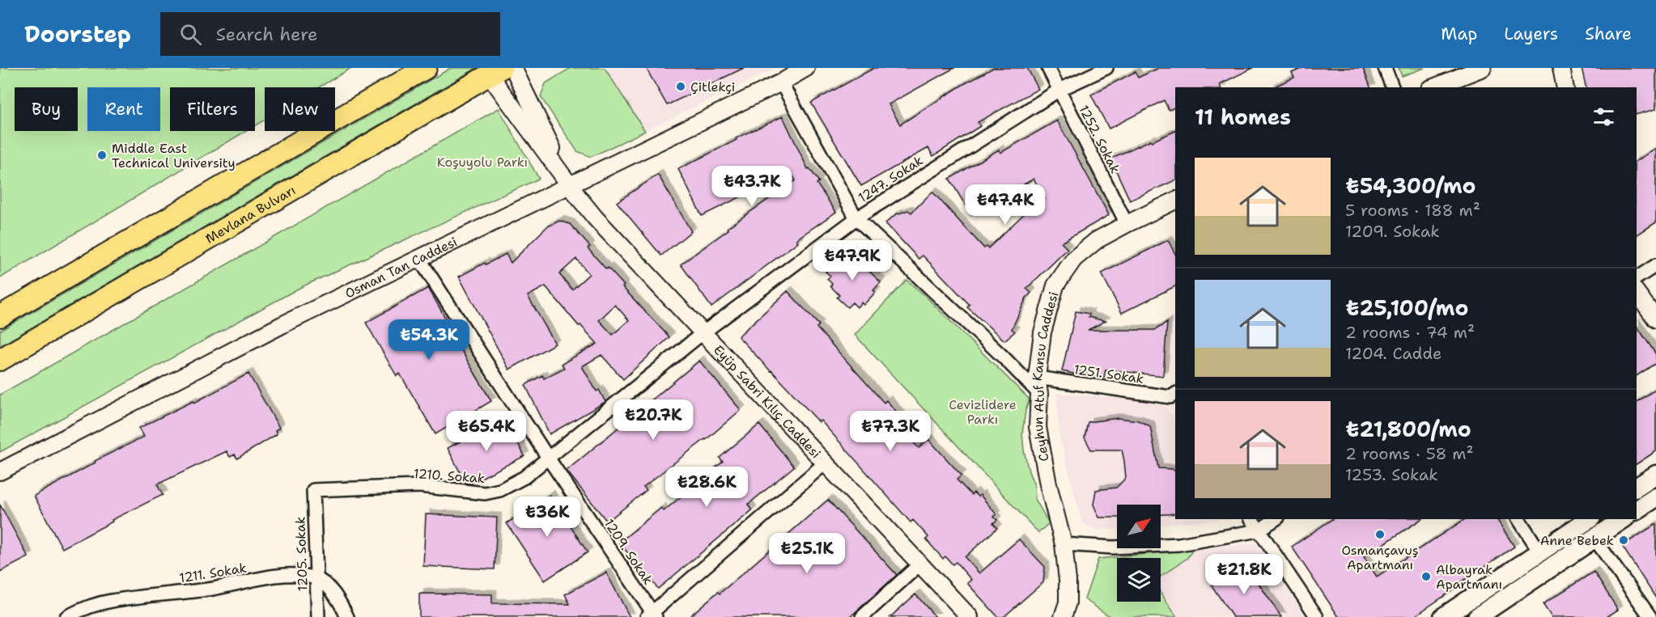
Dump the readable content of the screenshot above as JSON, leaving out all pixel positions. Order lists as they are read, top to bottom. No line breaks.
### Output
{"streets":{"highway":["Mevlana Bulvarı"],"street":["1252. Sokak","1247. Sokak","Osman Tan Caddesi","1251. Sokak","Ceyhun Atuf Kansu Caddesi","Eyüp Sabri Kılıç Caddesi","1210. Sokak","1209. Sokak","1205. Sokak","1211. Sokak"]},"crossings":[["1252. Sokak","1247. Sokak"],["1252. Sokak","Ceyhun Atuf Kansu Caddesi"],["1247. Sokak","Eyüp Sabri Kılıç Caddesi"],["1247. Sokak","1210. Sokak"],["Mevlana Bulvarı","Eyüp Sabri Kılıç Caddesi"],["Osman Tan Caddesi","Eyüp Sabri Kılıç Caddesi"],["Osman Tan Caddesi","1209. Sokak"],["1251. Sokak","Ceyhun Atuf Kansu Caddesi"],["Eyüp Sabri Kılıç Caddesi","1210. Sokak"],["1210. Sokak","1209. Sokak"],["1210. Sokak","1205. Sokak"],["1205. Sokak","1211. Sokak"]],"parks":["Koşuyolu Parkı","Cevizlidere Parkı"],"places":["Çitlekçi","Middle East Technical University","Osmançavuş Apartmanı","Anne Bebek","Albayrak Apartmanı"],"north":"top right","page":{"header":"Doorstep","search":"Search here","nav":["Map","Layers","Share"],"chip":["Buy","Rent","Filters","New"],"heading":"11 homes","list":[{"name":"₺54,300/mo","note":"5 rooms · 188 m² · 1209. Sokak"},{"name":"₺25,100/mo","note":"2 rooms · 74 m² · 1204. Cadde"},{"name":"₺21,800/mo","note":"2 rooms · 58 m² · 1253. Sokak"}],"price":["₺43.7K","₺47.4K","₺47.9K","₺54.3K","₺20.7K","₺65.4K","₺77.3K","₺28.6K","₺36K","₺25.1K","₺21.8K"]}}
